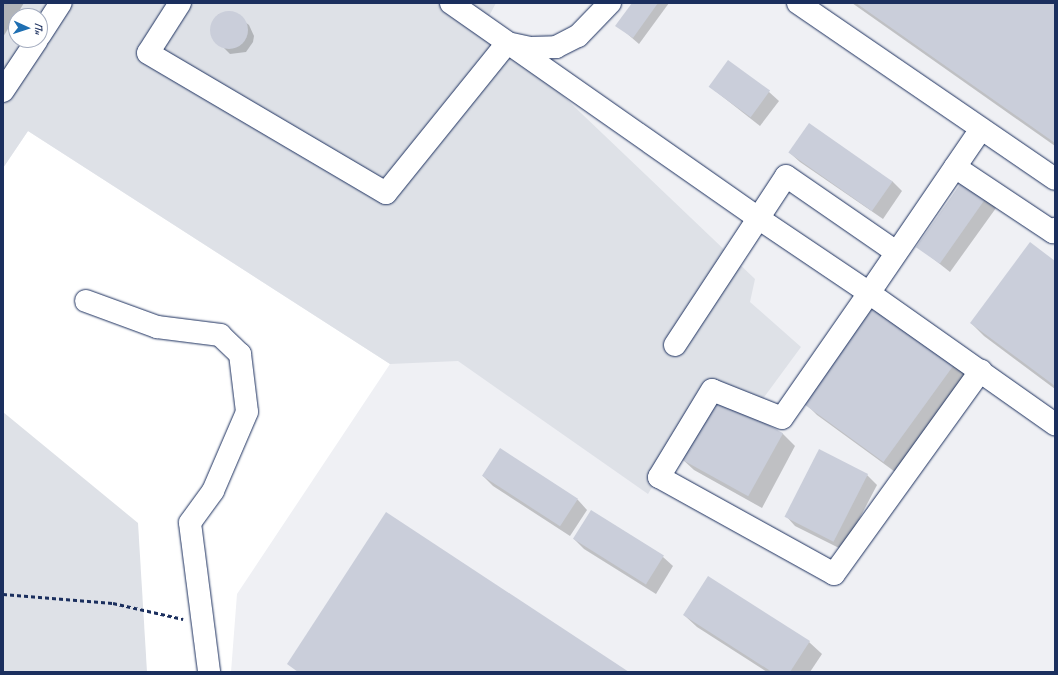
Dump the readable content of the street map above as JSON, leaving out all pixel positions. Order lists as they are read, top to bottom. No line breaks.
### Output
{"north":"right"}
